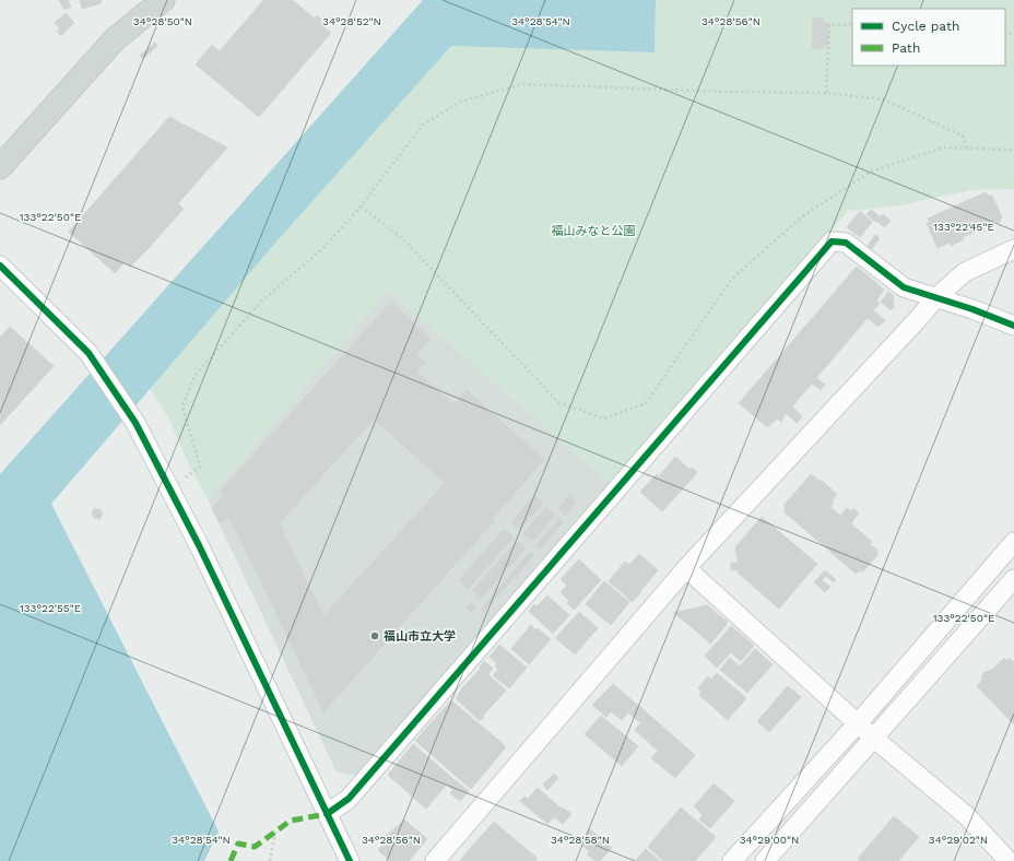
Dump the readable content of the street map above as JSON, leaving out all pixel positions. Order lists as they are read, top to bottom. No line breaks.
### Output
{"parks":["福山みなと公園"],"places":["福山市立大学"],"legend":["Cycle path","Path"],"coordinates":["34°28'52\"N","34°28'54\"N","34°28'56\"N","34°28'50\"N","133°22'50\"E","133°22'45\"E","133°22'55\"E","34°28'58\"N","34°29'00\"N","34°29'02\"N"]}
